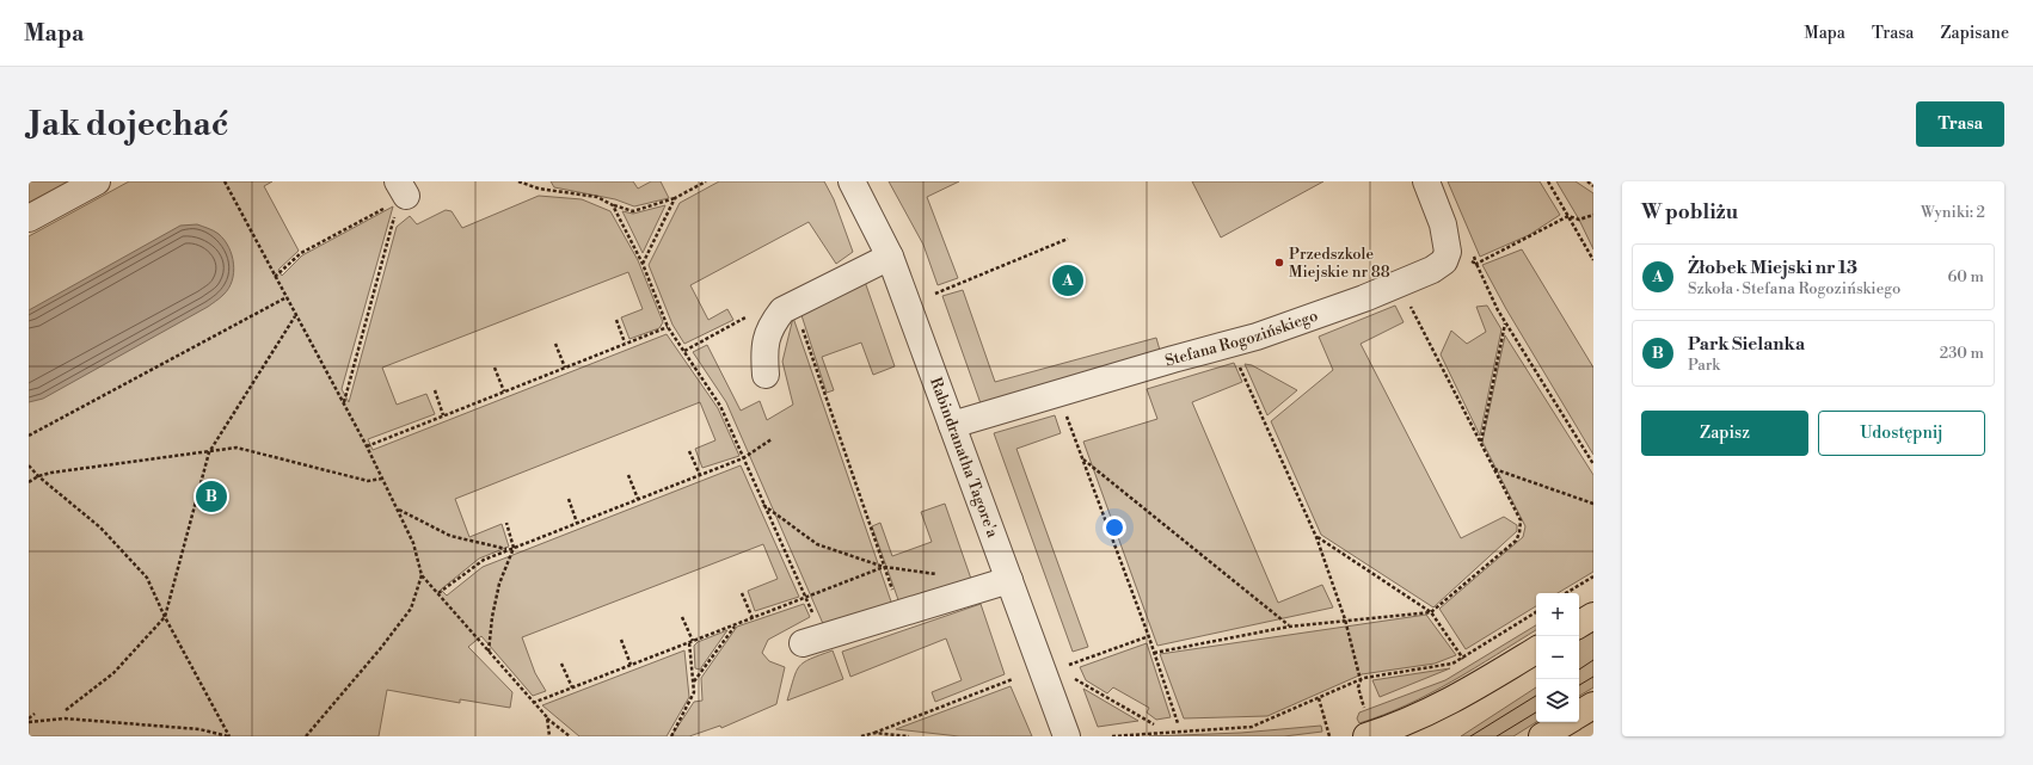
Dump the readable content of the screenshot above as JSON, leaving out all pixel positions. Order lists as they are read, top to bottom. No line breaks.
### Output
{"streets":{"street":["Stefana Rogozińskiego","Rabindranatha Tagore'a"]},"crossings":[["Stefana Rogozińskiego","Rabindranatha Tagore'a"]],"places":["Przedszkole Miejskie nr 88"],"page":{"header":"Mapa","nav":["Mapa","Trasa","Zapisane"],"buttons":["Trasa",["Zapisz","Udostępnij"]],"title":"Jak dojechać","heading":["W pobliżu","Wyniki: 2"],"list":[{"mark":"A","name":"Żłobek Miejski nr 13","note":"Szkoła · Stefana Rogozińskiego","value":"60 m"},{"mark":"B","name":"Park Sielanka","note":"Park","value":"230 m"}],"pins":["A","B"],"map_buttons":["+","−"]}}
